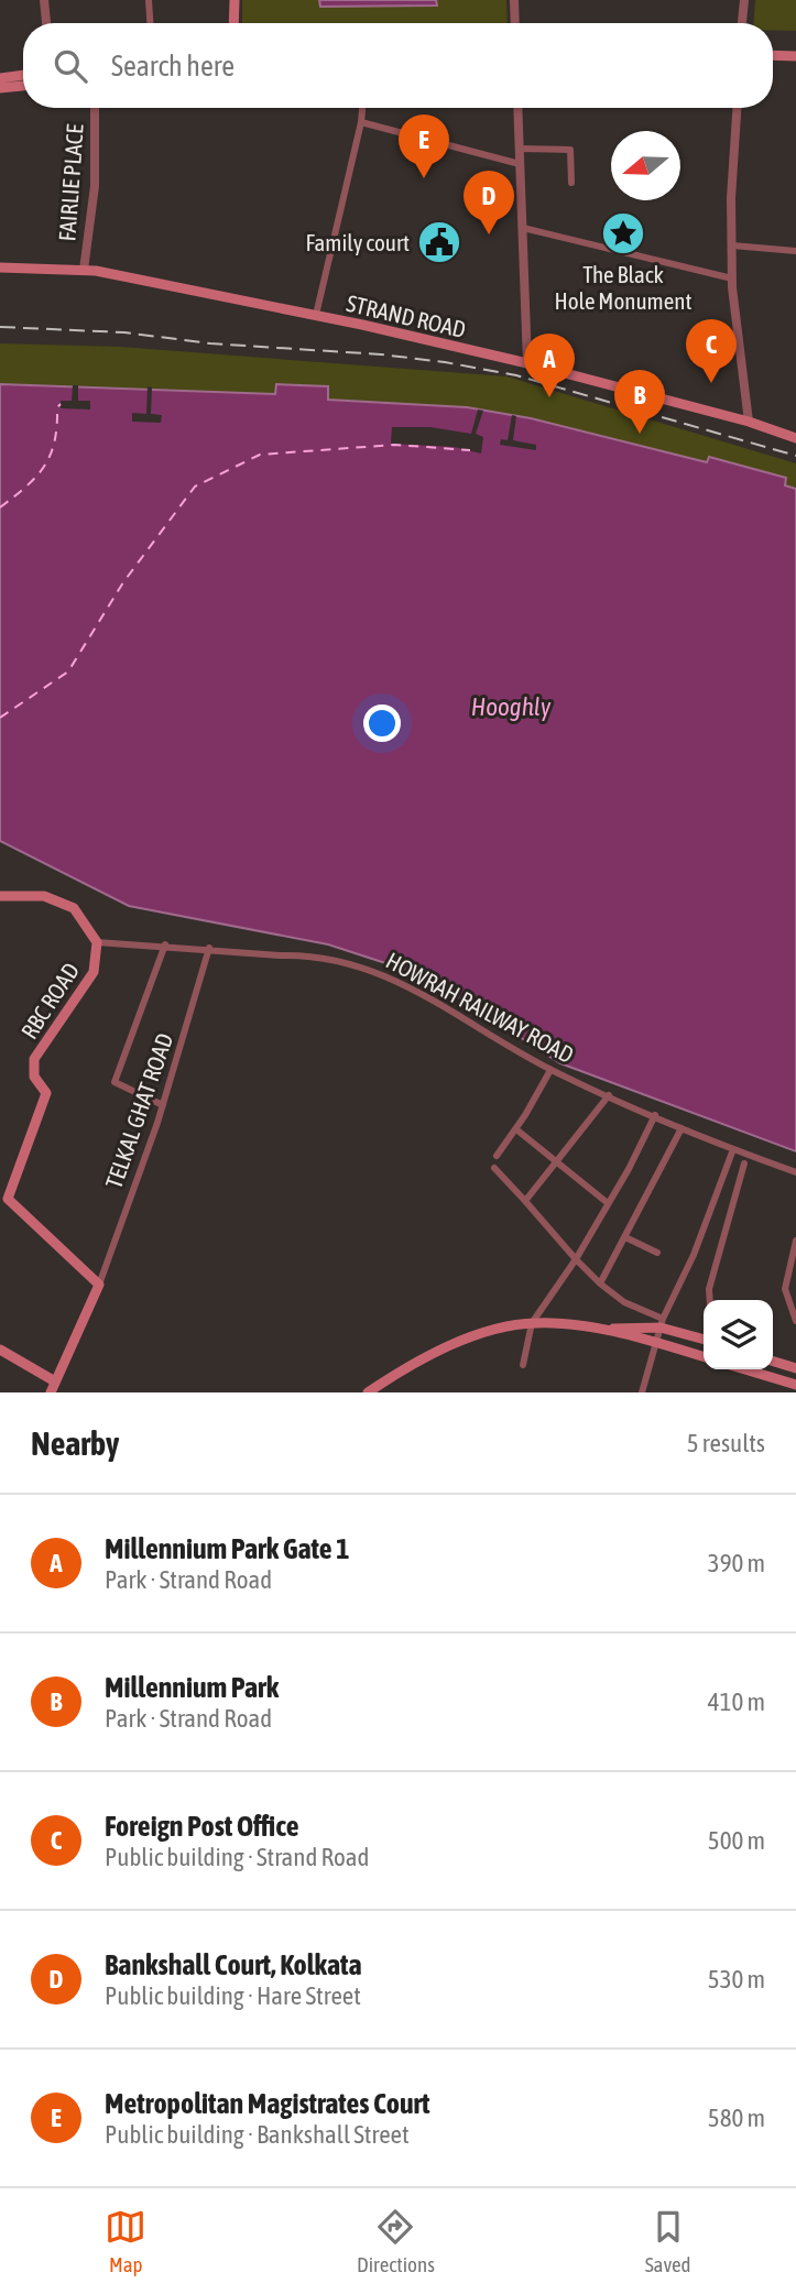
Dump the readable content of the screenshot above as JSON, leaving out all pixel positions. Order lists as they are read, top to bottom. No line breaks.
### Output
{"streets":{"main road":["STRAND ROAD","RBC ROAD"],"street":["FAIRLIE PLACE","HOWRAH RAILWAY ROAD","TELKAL GHAT ROAD"]},"crossings":[["FAIRLIE PLACE","STRAND ROAD"],["RBC ROAD","HOWRAH RAILWAY ROAD"],["RBC ROAD","TELKAL GHAT ROAD"],["HOWRAH RAILWAY ROAD","TELKAL GHAT ROAD"]],"water":["Hooghly"],"places":{"place":["The Black Hole Monument"],"public building":["Family court"]},"north":"left","page":{"search":"Search here","pins":["E","D","C","A","B"],"heading":["Nearby","5 results"],"list":[{"mark":"A","name":"Millennium Park Gate 1","note":"Park · Strand Road","value":"390 m"},{"mark":"B","name":"Millennium Park","note":"Park · Strand Road","value":"410 m"},{"mark":"C","name":"Foreign Post Office","note":"Public building · Strand Road","value":"500 m"},{"mark":"D","name":"Bankshall Court, Kolkata","note":"Public building · Hare Street","value":"530 m"},{"mark":"E","name":"Metropolitan Magistrates Court","note":"Public building · Bankshall Street","value":"580 m"}],"nav":["Map","Directions","Saved"]}}
